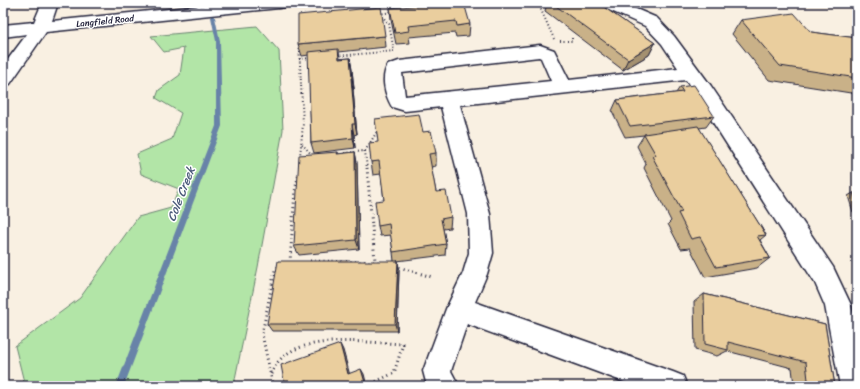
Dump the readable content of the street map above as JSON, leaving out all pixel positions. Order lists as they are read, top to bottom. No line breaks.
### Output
{"streets":{"street":["Langfield Road"]},"water":["Cole Creek"]}
